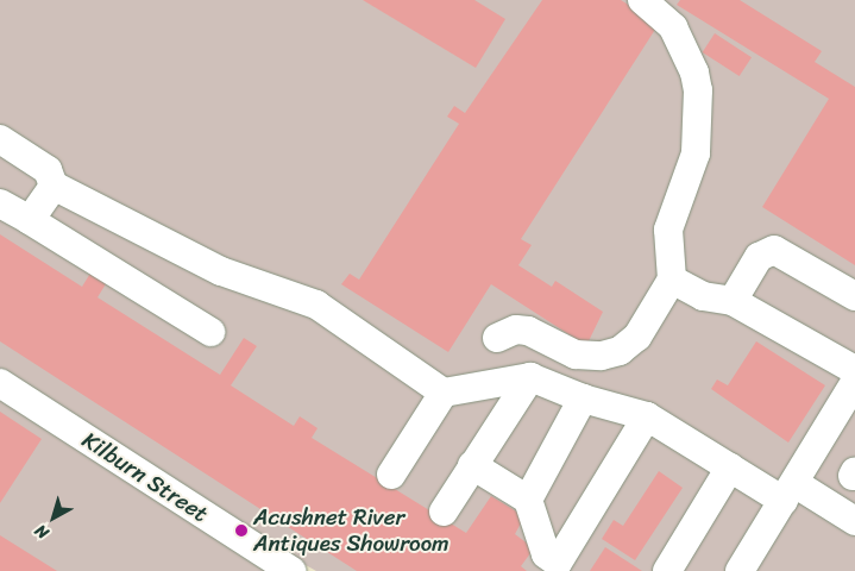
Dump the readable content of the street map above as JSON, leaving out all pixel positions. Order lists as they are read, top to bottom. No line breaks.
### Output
{"streets":{"street":["Kilburn Street"]},"places":["Acushnet River Antiques Showroom"],"north":"bottom left"}
